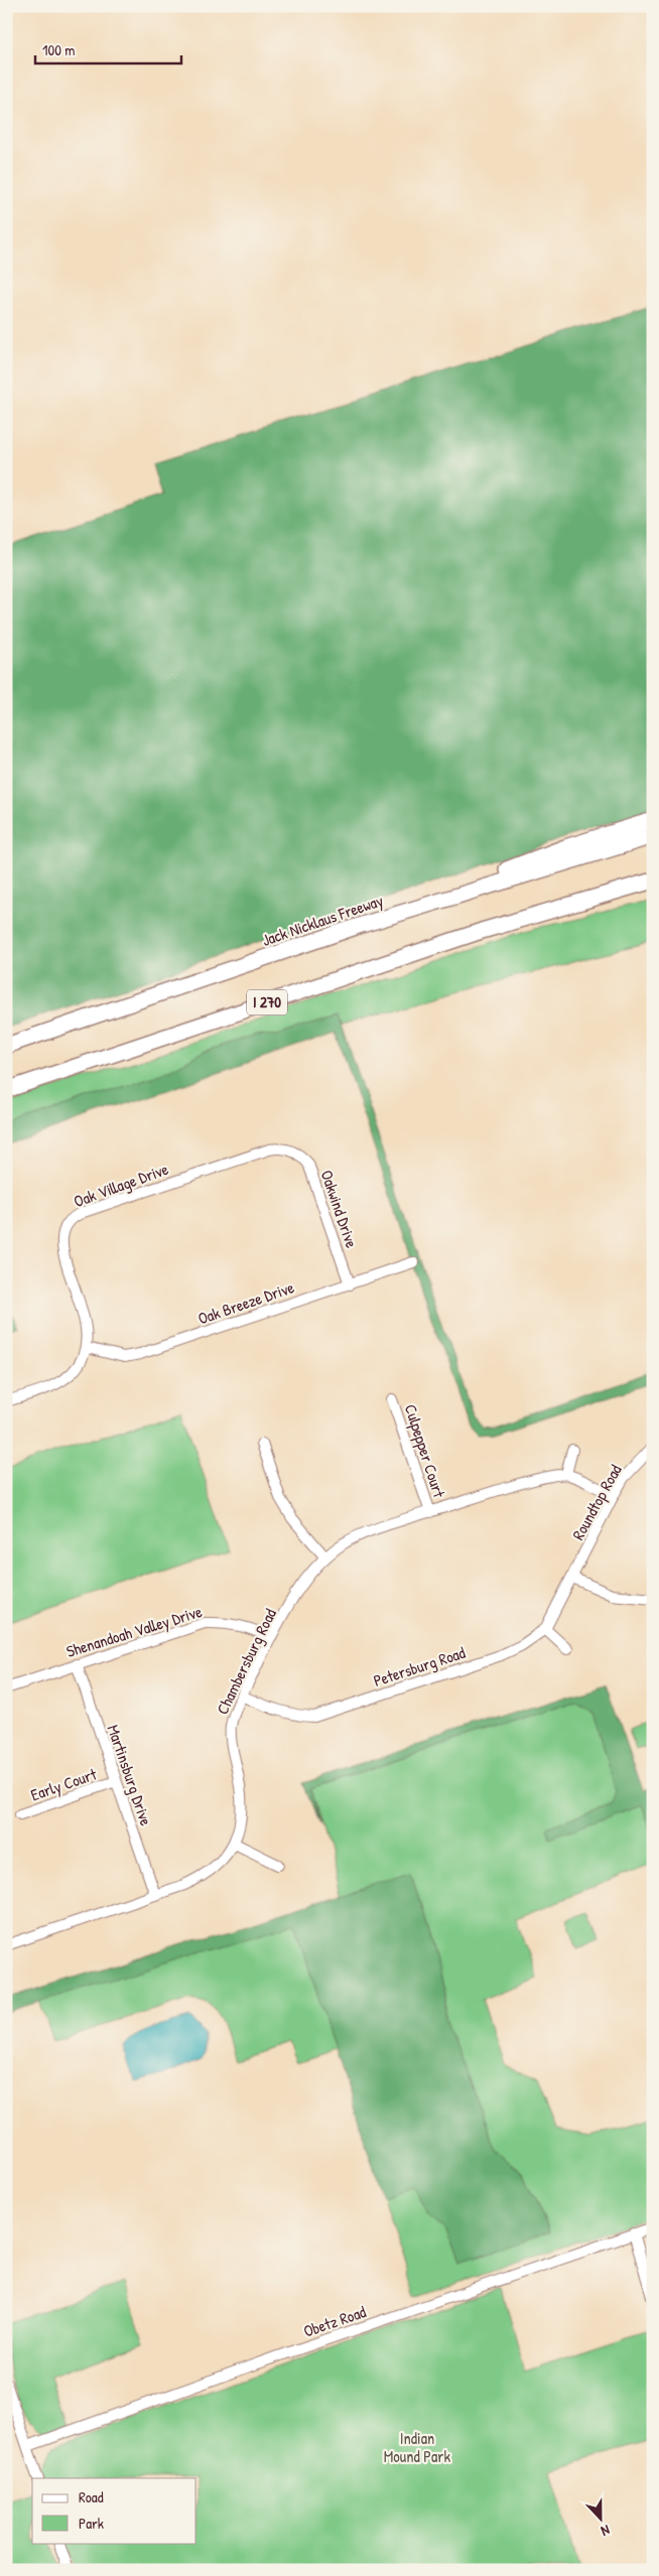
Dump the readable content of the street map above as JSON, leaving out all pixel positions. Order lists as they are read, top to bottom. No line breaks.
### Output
{"streets":{"highway":["Jack Nicklaus Freeway","I 270"],"street":["Oak Village Drive","Oakwind Drive","Oak Breeze Drive","Culpepper Court","Roundtop Road","Shenandoah Valley Drive","Chambersburg Road","Petersburg Road","Martinsburg Drive","Early Court","Obetz Road"]},"crossings":[["Oak Village Drive","Oakwind Drive"],["Oak Village Drive","Oak Breeze Drive"],["Oakwind Drive","Oak Breeze Drive"],["Culpepper Court","Chambersburg Road"],["Roundtop Road","Petersburg Road"],["Shenandoah Valley Drive","Chambersburg Road"],["Shenandoah Valley Drive","Martinsburg Drive"],["Chambersburg Road","Petersburg Road"],["Chambersburg Road","Martinsburg Drive"],["Martinsburg Drive","Early Court"]],"parks":["Indian Mound Park"],"legend":["Road","Park"],"scale_bar":"100 m","north":"bottom"}
